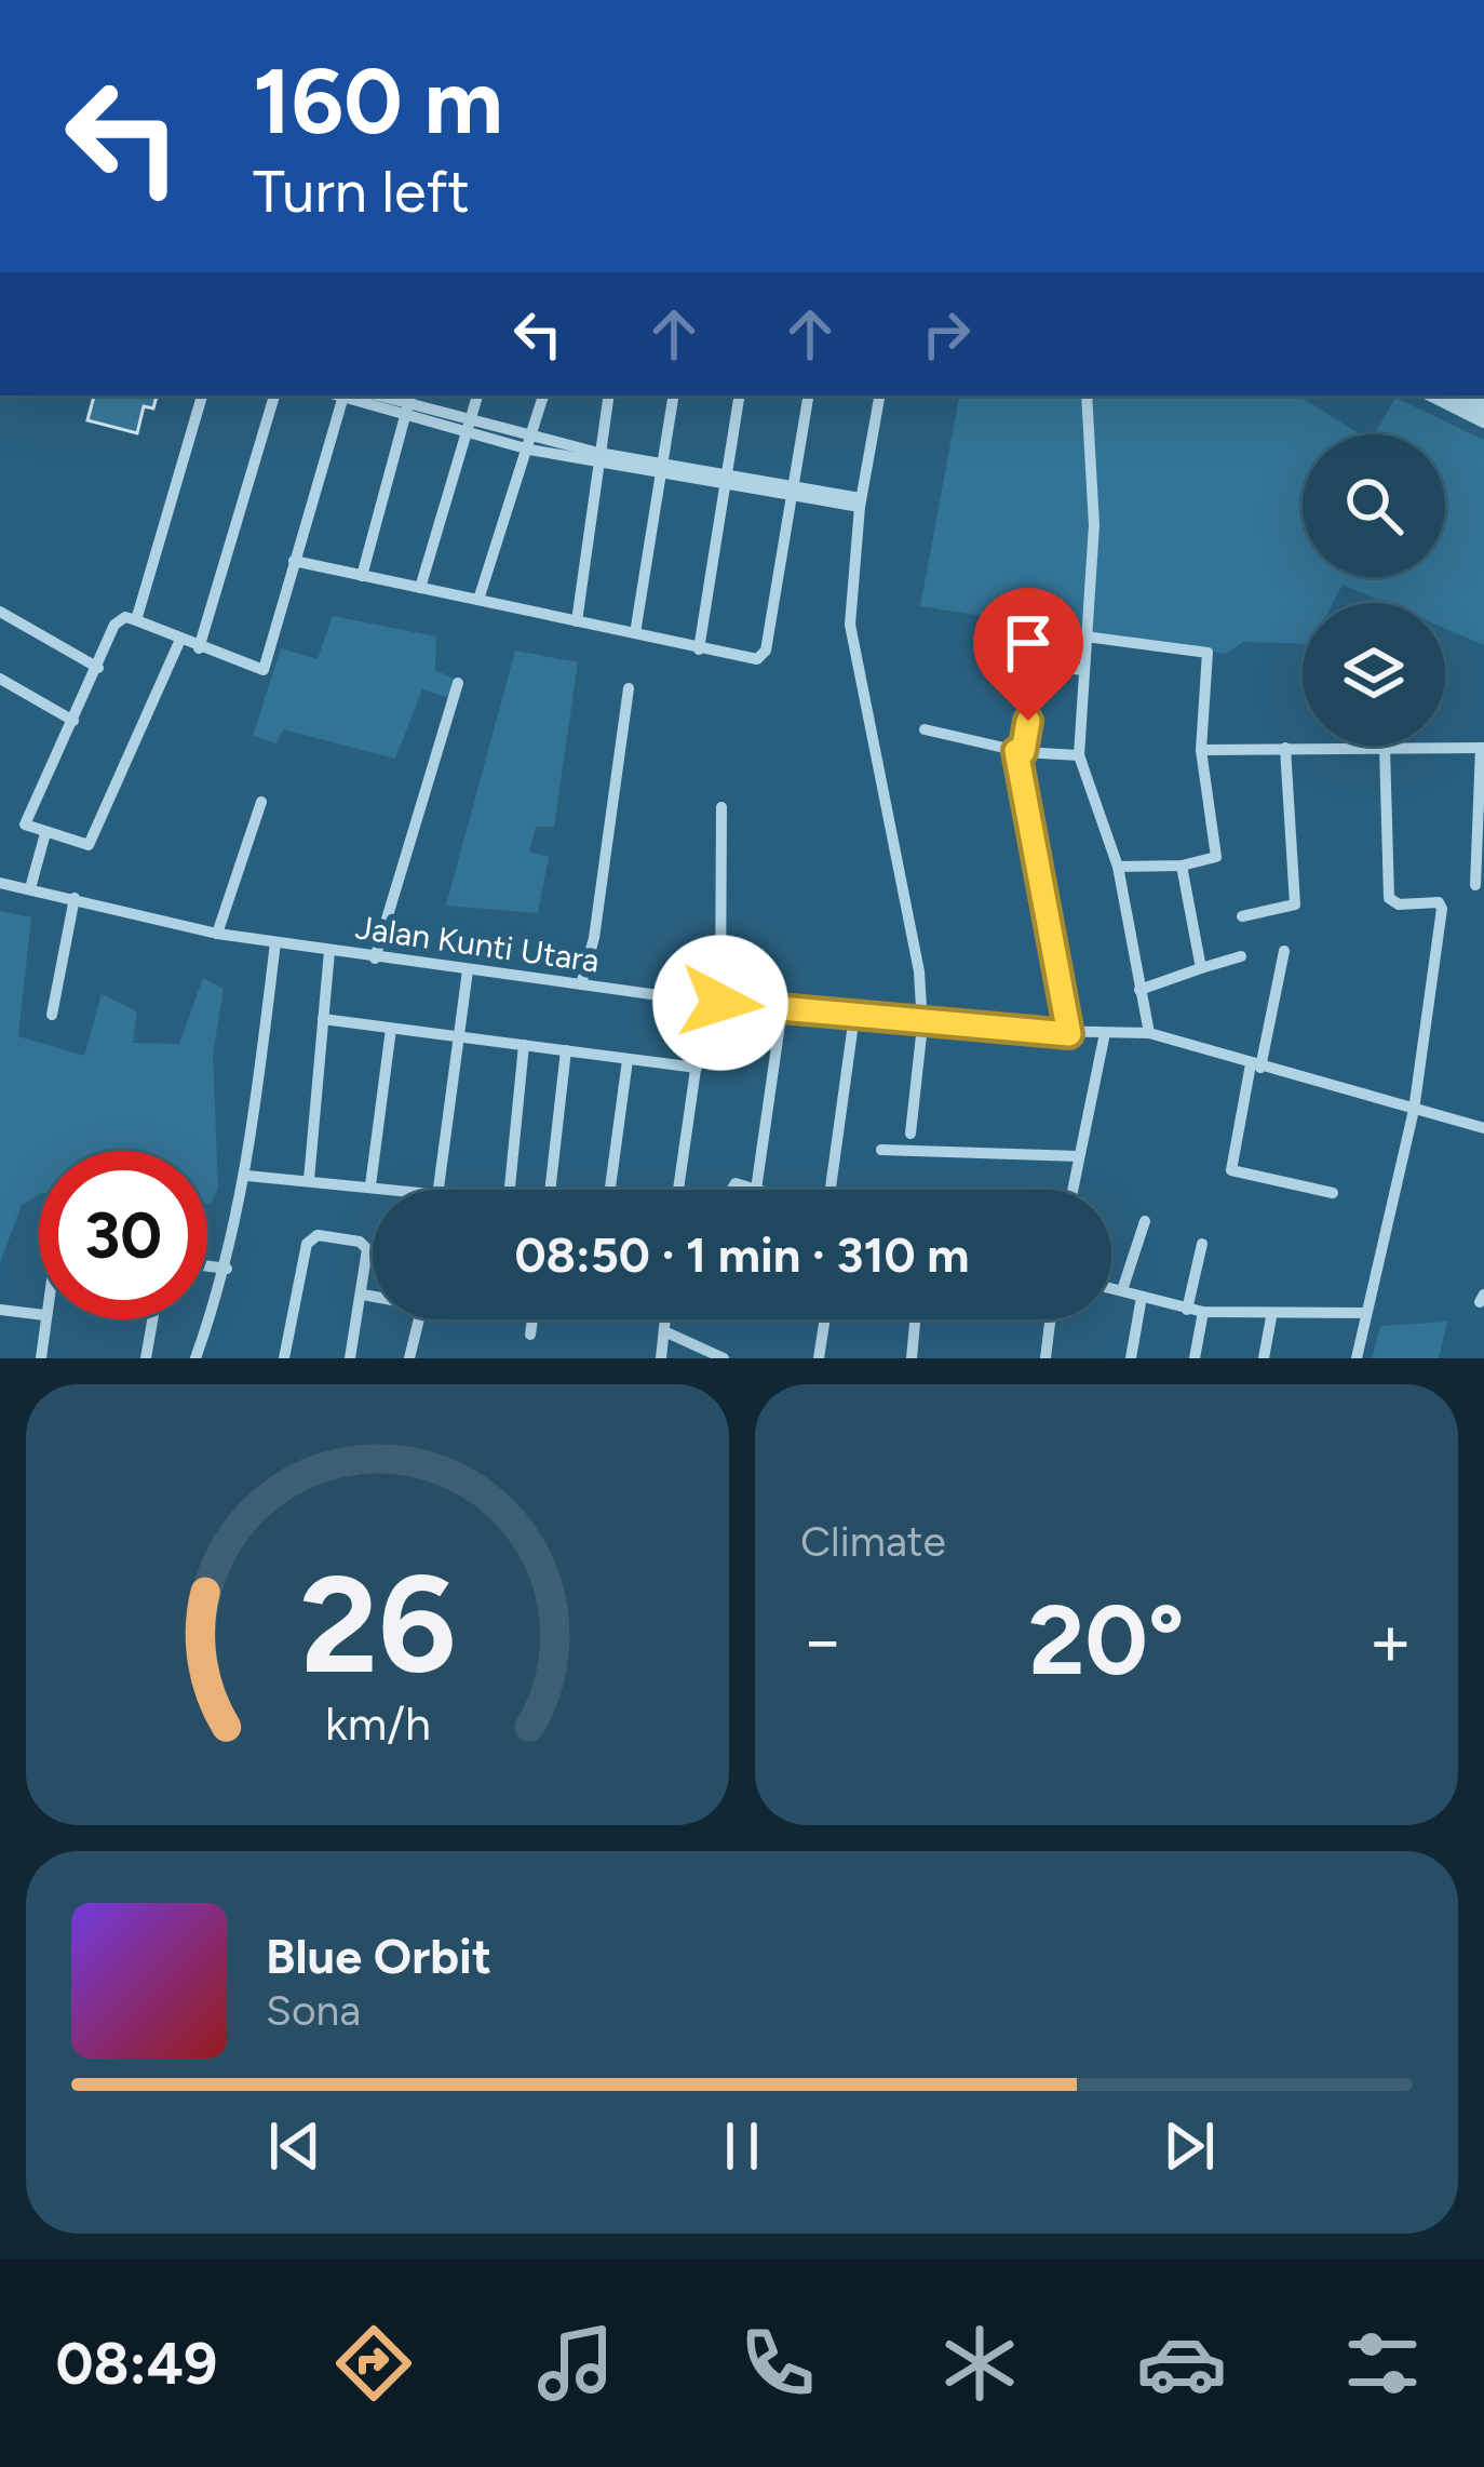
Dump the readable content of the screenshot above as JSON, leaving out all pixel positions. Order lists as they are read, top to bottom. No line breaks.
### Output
{"streets":{"street":["Jalan Kunti Utara"]},"page":{"turn":["160 m","Turn left"],"limit":"30","trip":"08:50 · 1 min · 310 m","tile":"Climate","heat":["−","20°","+"],"song":["Blue Orbit","Sona"],"tabs":"08:49","gauge":["26","km/h"]}}
